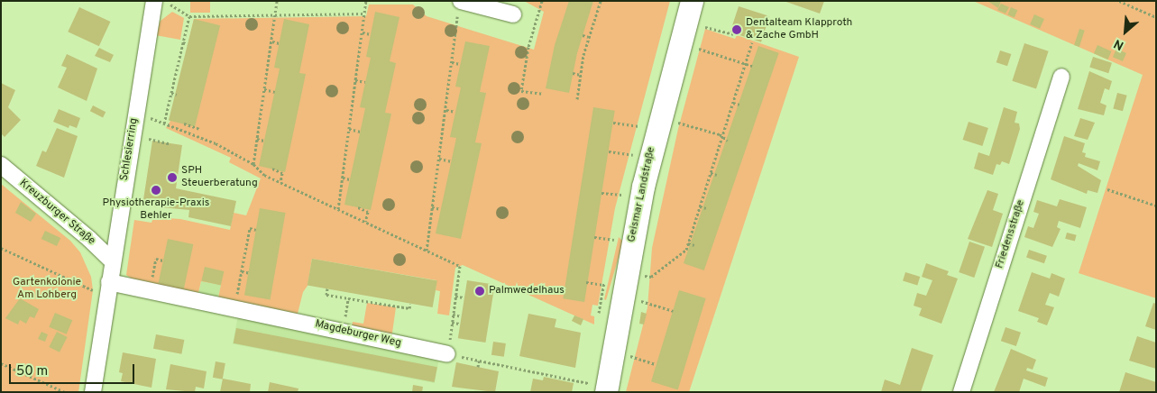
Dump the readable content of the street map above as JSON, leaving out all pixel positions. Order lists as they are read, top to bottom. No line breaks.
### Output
{"streets":{"main road":["Geismar Landstraße"],"street":["Schlesierring","Kreuzburger Straße","Friedensstraße","Magdeburger Weg"]},"crossings":[["Schlesierring","Kreuzburger Straße"],["Schlesierring","Magdeburger Weg"]],"parks":["Gartenkolonie Am Lohberg"],"places":["Dentalteam Klapproth & Zache GmbH","SPH Steuerberatung","Physiotherapie-Praxis Behler","Palmwedelhaus"],"scale_bar":"50 m","north":"bottom left"}
